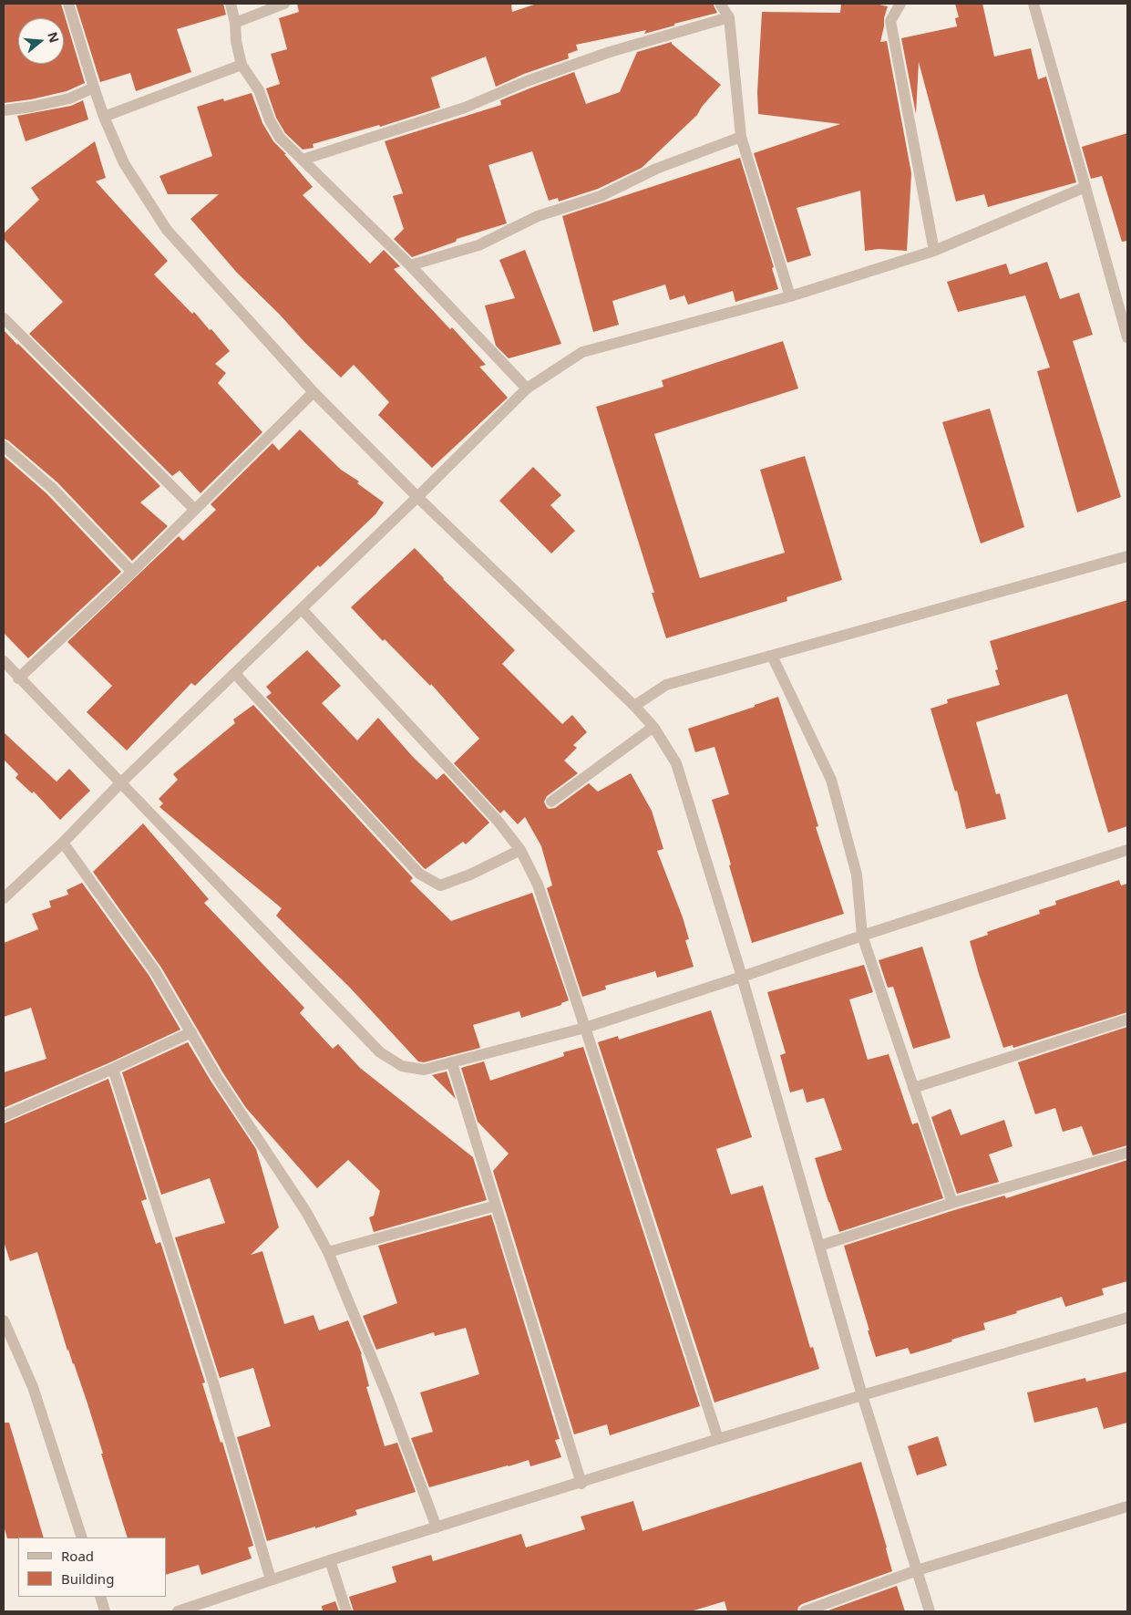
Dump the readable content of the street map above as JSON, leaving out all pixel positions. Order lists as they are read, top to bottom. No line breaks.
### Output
{"legend":["Road","Building"],"north":"right"}
